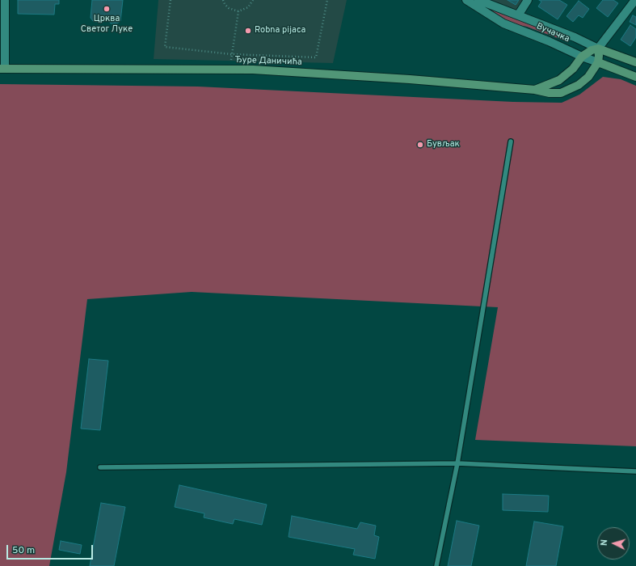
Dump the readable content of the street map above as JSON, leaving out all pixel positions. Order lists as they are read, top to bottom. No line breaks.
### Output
{"streets":{"street":["Вучачка","Ђуре Даничића"]},"crossings":[["Вучачка","Ђуре Даничића"]],"places":["Црква Светог Луке","Robna pijaca","Бувљак"],"scale_bar":"50 m","north":"left"}
